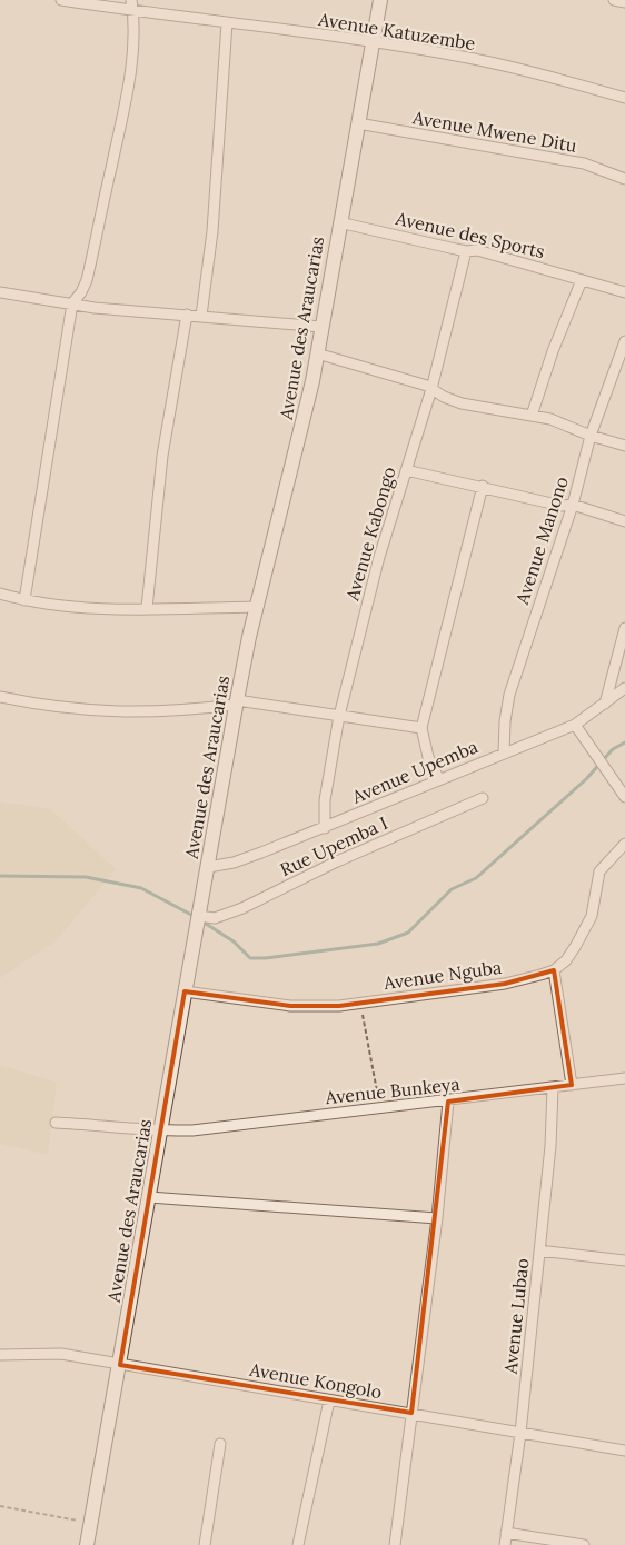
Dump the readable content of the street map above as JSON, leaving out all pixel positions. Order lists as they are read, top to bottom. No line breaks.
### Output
{"streets":{"street":["Avenue Katuzembe","Avenue Mwene Ditu","Avenue des Sports","Avenue des Araucarias","Avenue Kabongo","Avenue Manono","Avenue Upemba","Rue Upemba I","Avenue Nguba","Avenue Bunkeya","Avenue Lubao","Avenue Kongolo"]},"crossings":[["Avenue Katuzembe","Avenue des Araucarias"],["Avenue Mwene Ditu","Avenue des Araucarias"],["Avenue des Sports","Avenue des Araucarias"],["Avenue des Sports","Avenue Kabongo"],["Avenue des Araucarias","Avenue Upemba"],["Avenue des Araucarias","Rue Upemba I"],["Avenue des Araucarias","Avenue Nguba"],["Avenue des Araucarias","Avenue Bunkeya"],["Avenue des Araucarias","Avenue Kongolo"],["Avenue Kabongo","Avenue Upemba"],["Avenue Manono","Avenue Upemba"],["Avenue Bunkeya","Avenue Lubao"],["Avenue Lubao","Avenue Kongolo"]]}
